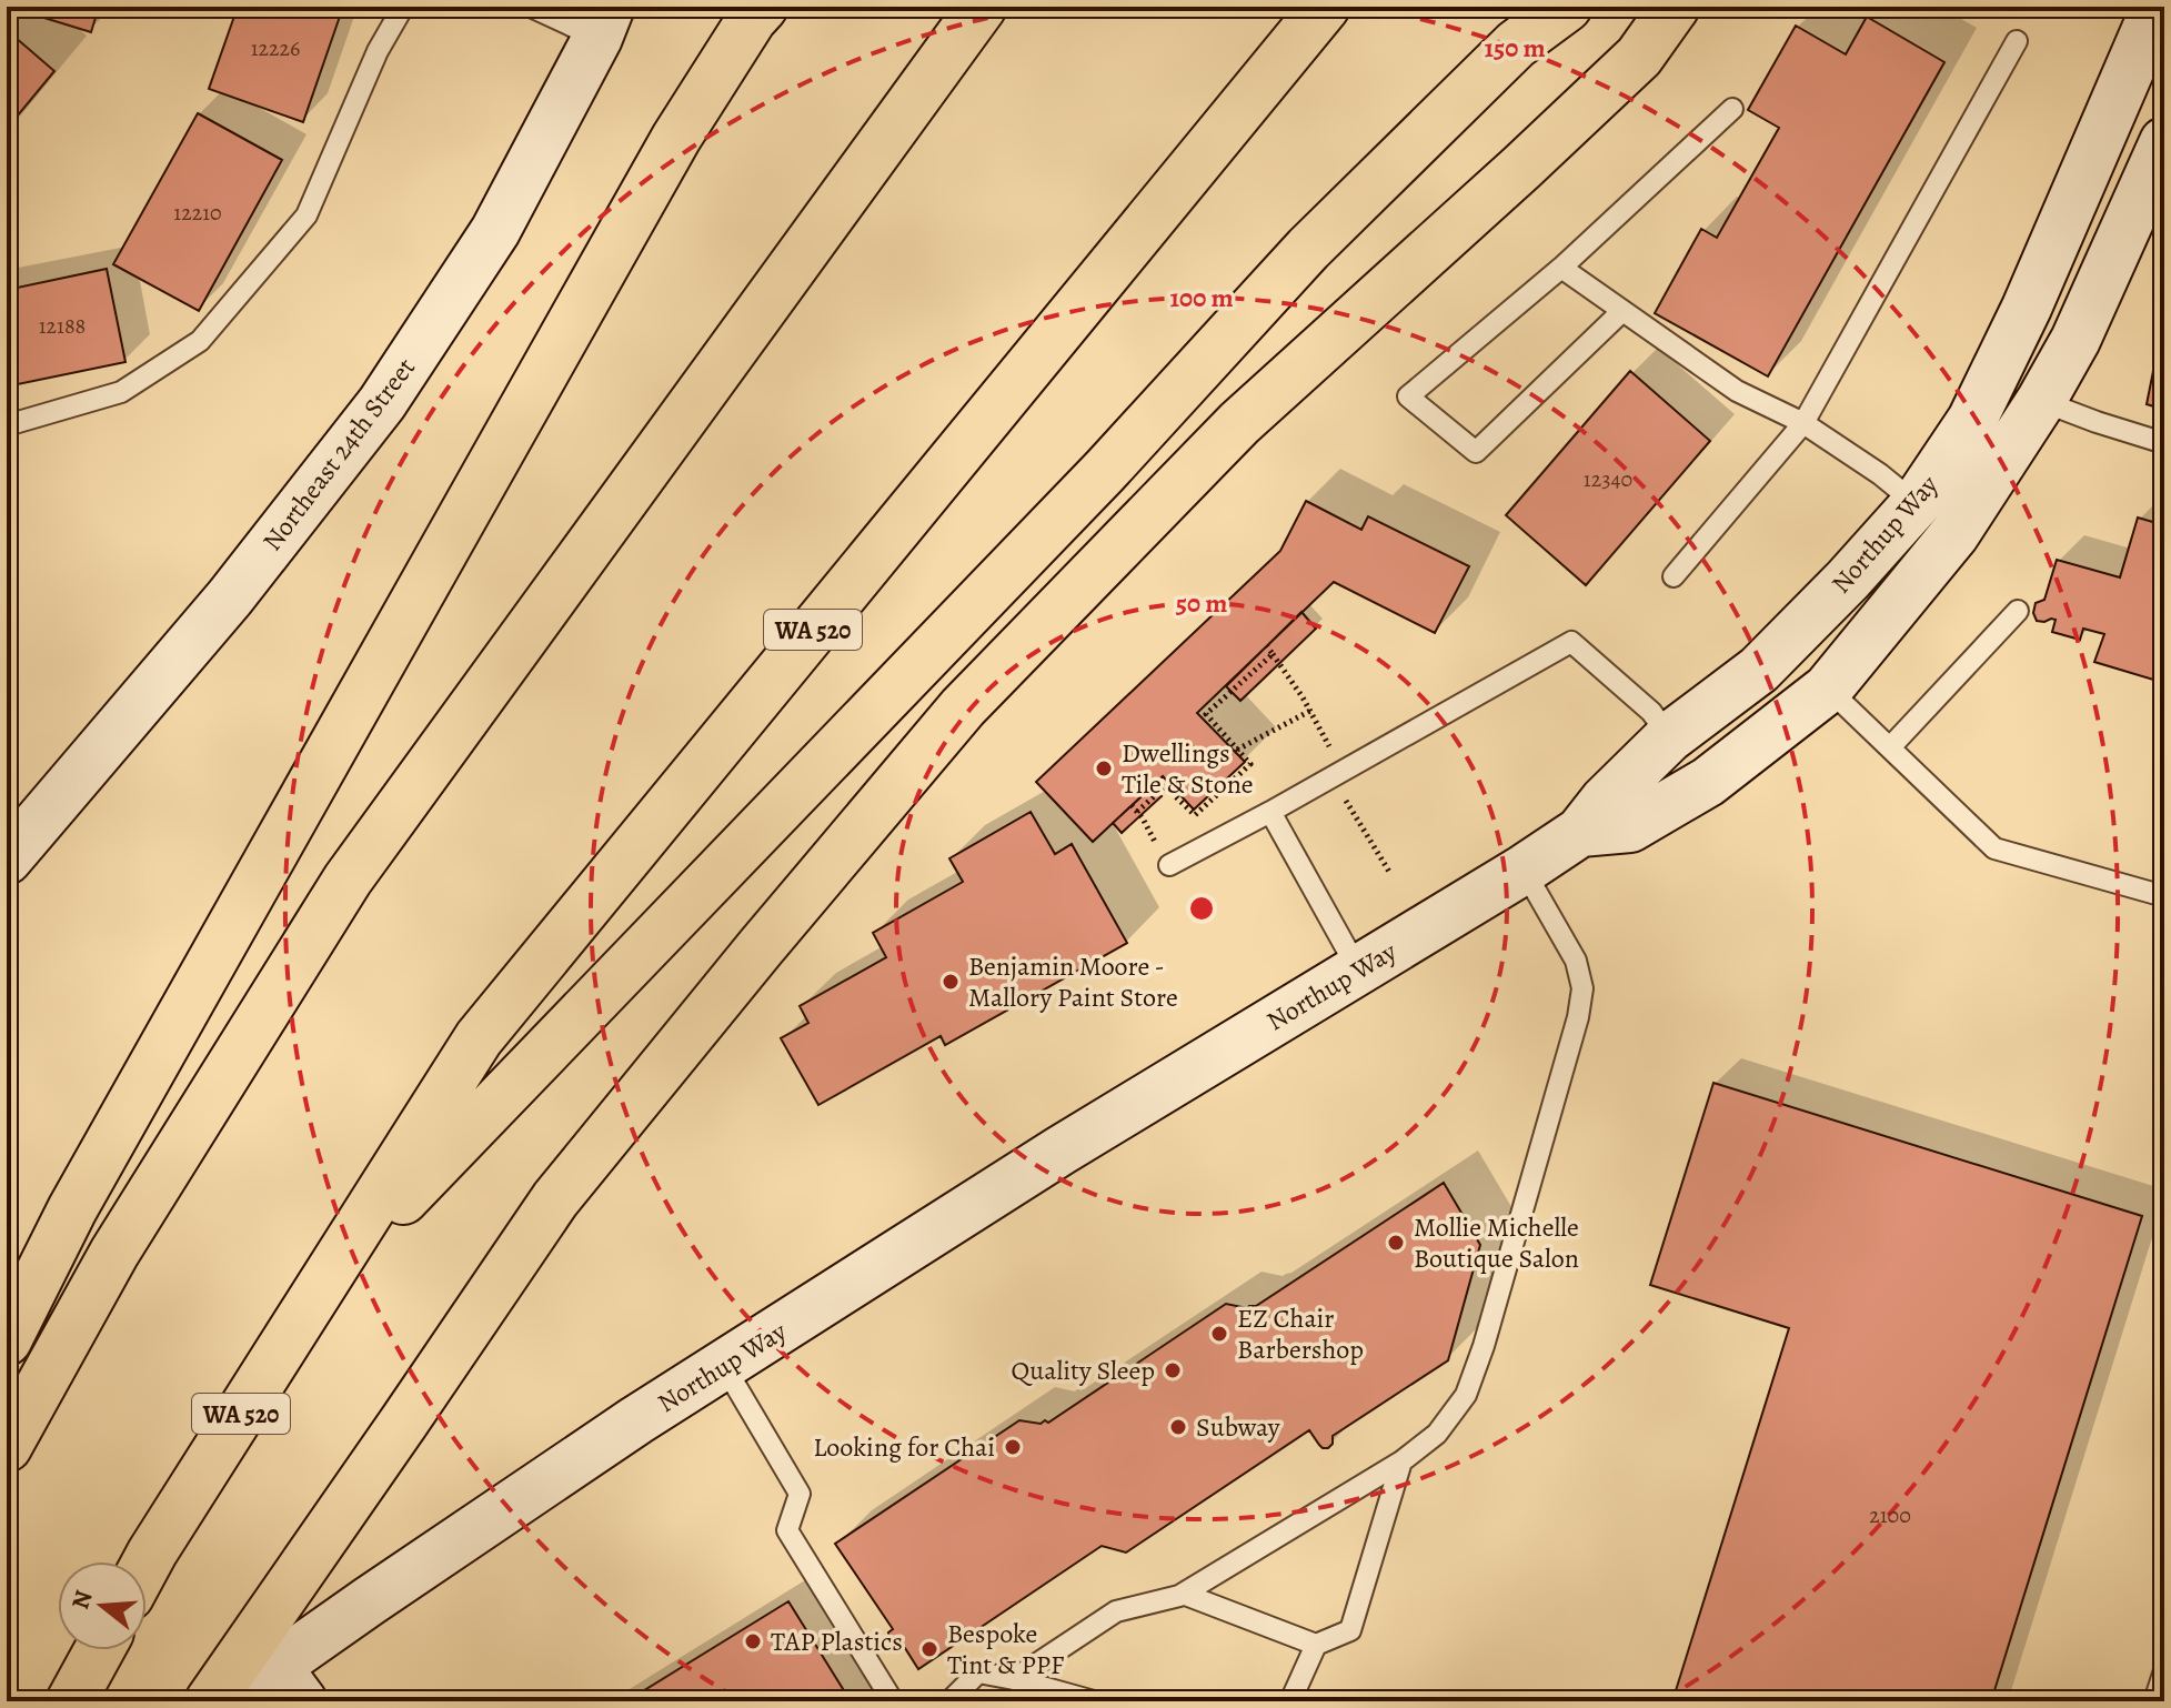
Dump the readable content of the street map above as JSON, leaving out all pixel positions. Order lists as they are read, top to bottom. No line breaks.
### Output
{"streets":{"highway":["WA 520"],"main road":["Northeast 24th Street","Northup Way"]},"places":["Dwellings Tile & Stone","Benjamin Moore - Mallory Paint Store","Mollie Michelle Boutique Salon","EZ Chair Barbershop","Quality Sleep","Subway","Looking for Chai","TAP Plastics","Bespoke Tint & PPF"],"house_numbers":["12226","12210","12188","12340","2100"],"north":"left","rings":["150 m","100 m","50 m"]}
